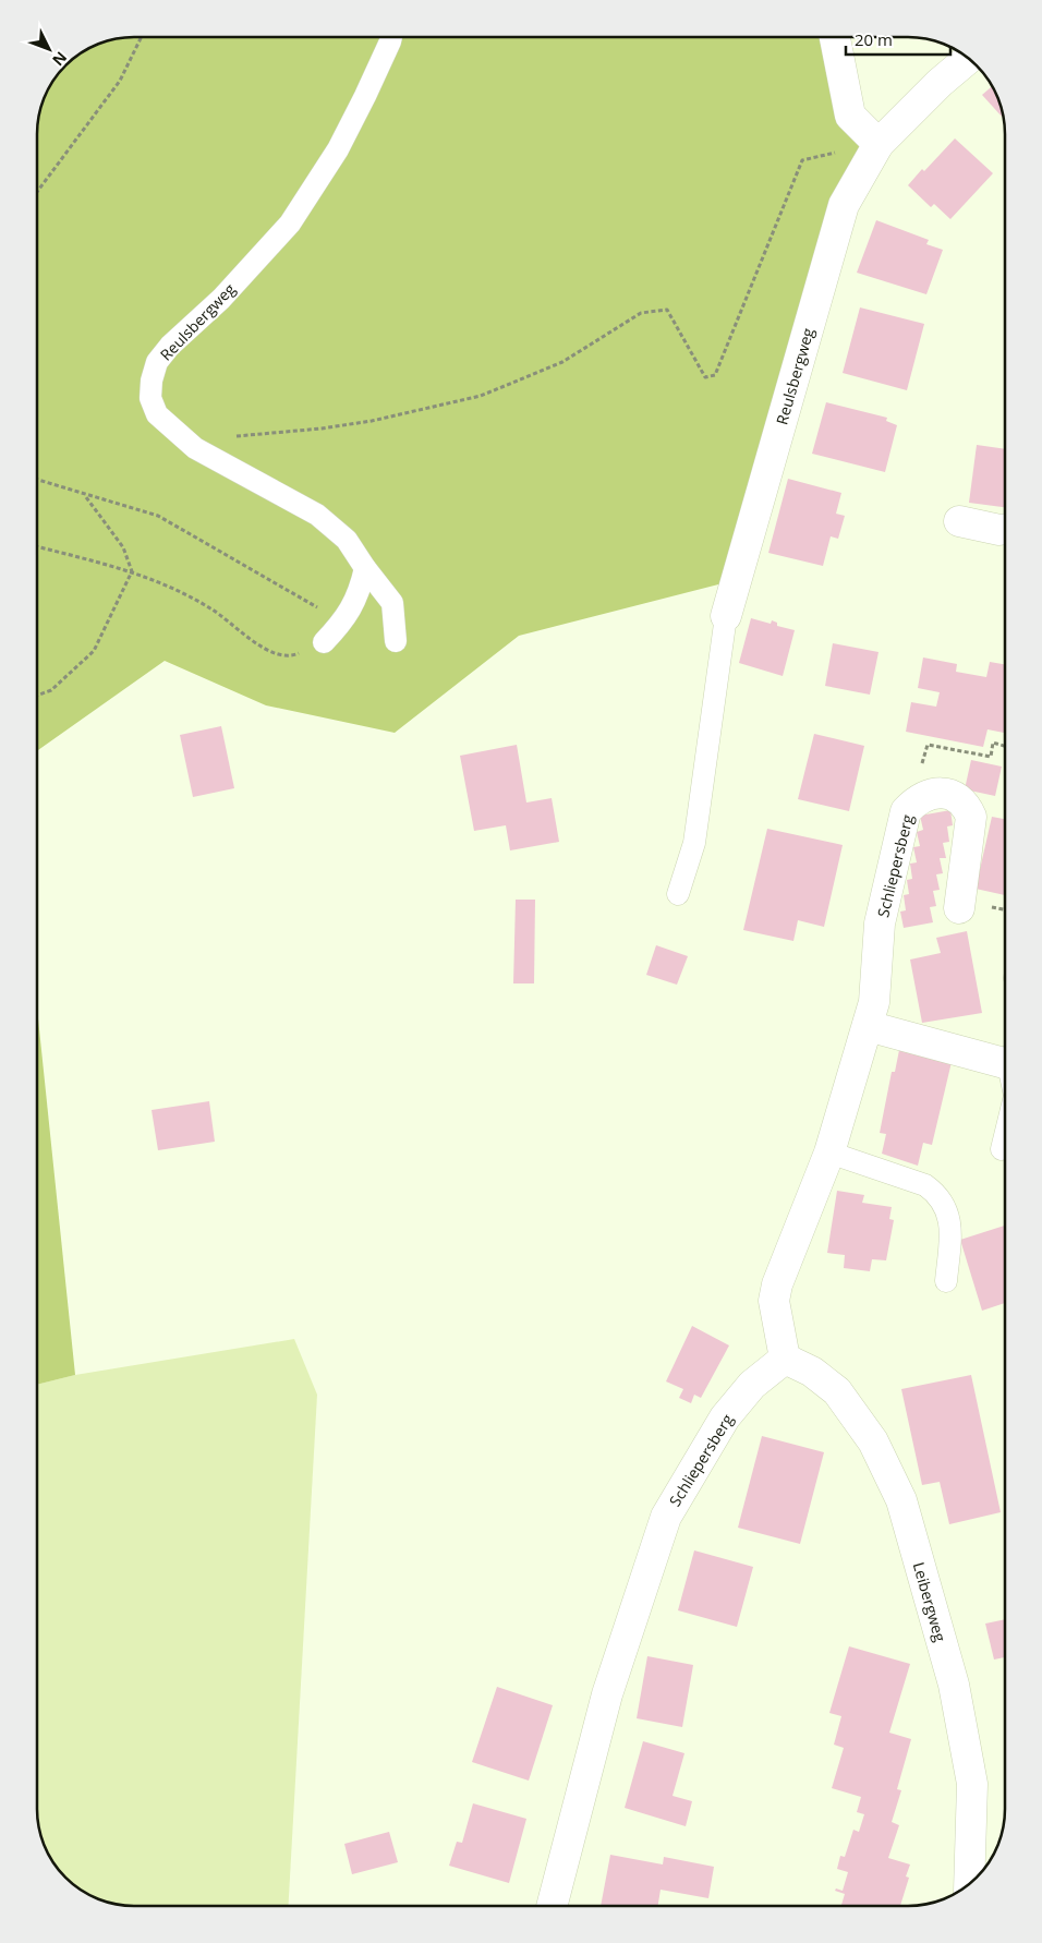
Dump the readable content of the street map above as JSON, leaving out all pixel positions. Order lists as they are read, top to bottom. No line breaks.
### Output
{"streets":{"street":["Reulsbergweg","Schliepersberg","Leibergweg"]},"crossings":[["Schliepersberg","Leibergweg"]],"scale_bar":"20 m","north":"bottom right"}
